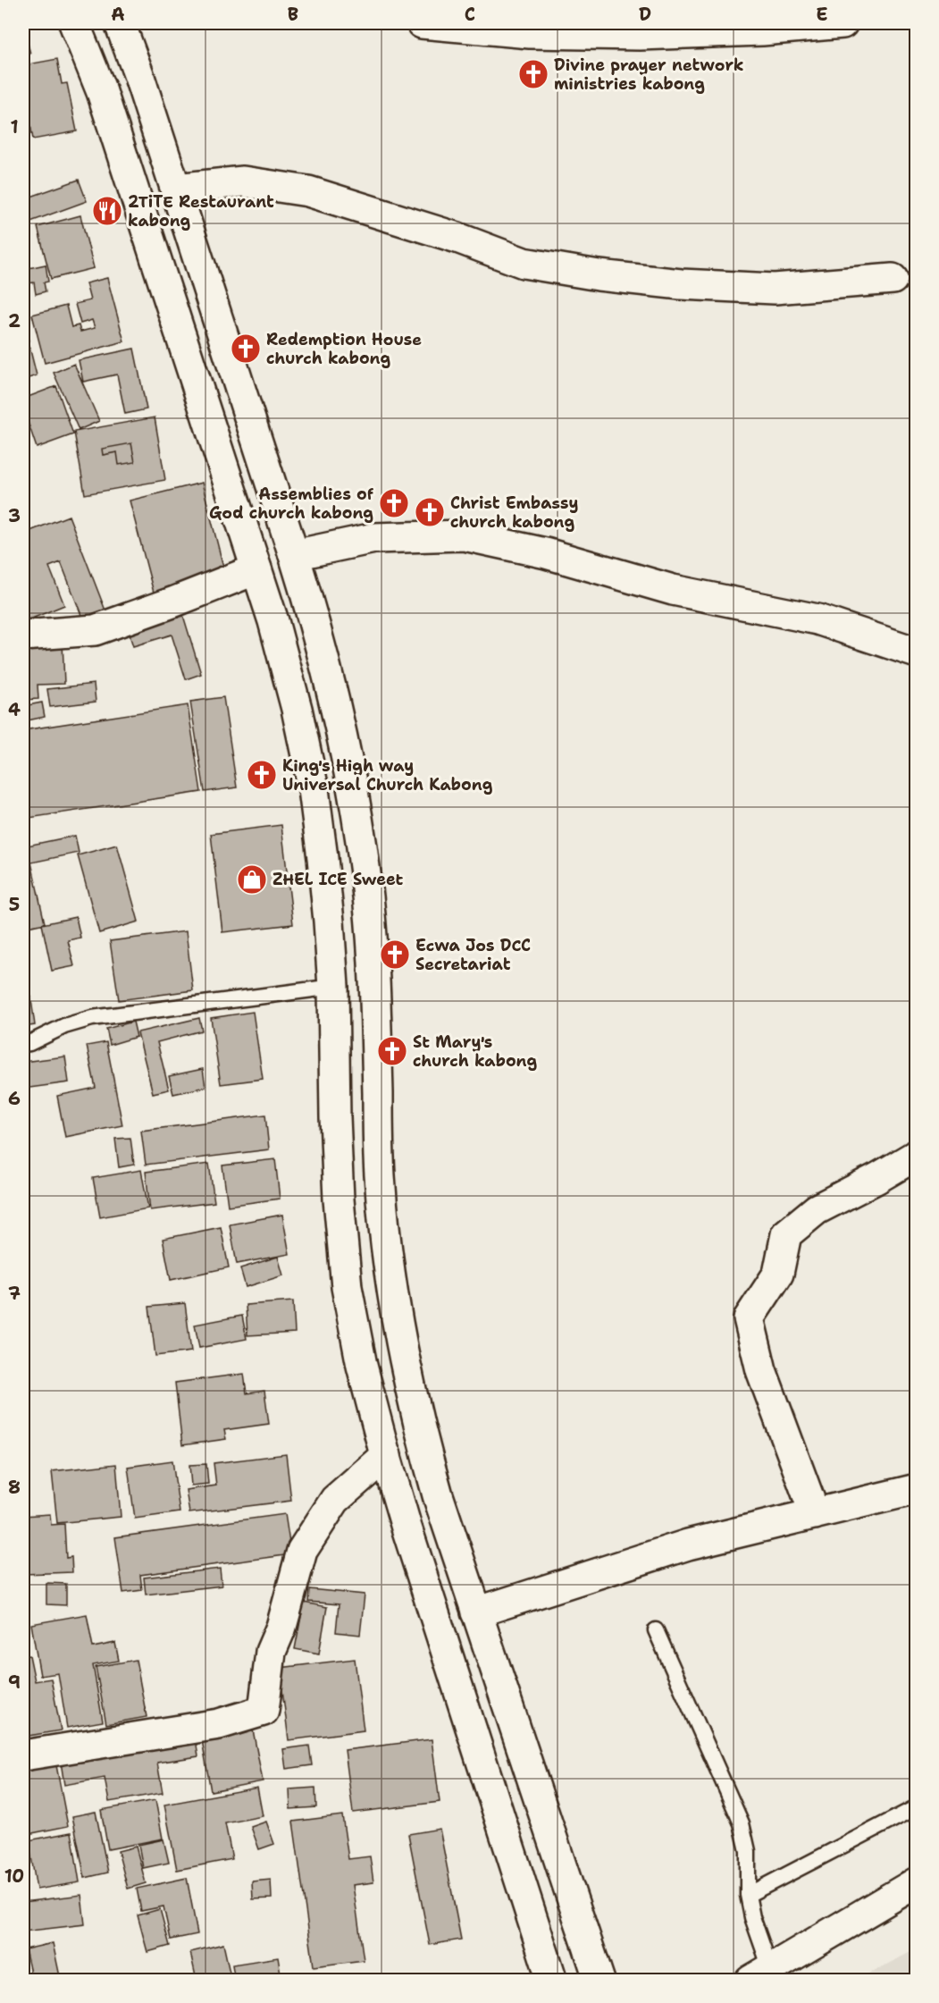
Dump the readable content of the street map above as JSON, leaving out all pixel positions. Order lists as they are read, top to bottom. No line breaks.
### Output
{"places":{"church":["Divine prayer network ministries kabong","Redemption House church kabong","Assemblies of God church kabong","Christ Embassy church kabong","King's High way Universal Church Kabong","Ecwa Jos DCC Secretariat","St Mary's church kabong"],"restaurant":["2TiTE Restaurant kabong"],"shop":["ZHEL ICE Sweet"]},"grid":{"columns":["A","B","C","D","E"],"rows":["1","2","3","4","5","6","7","8","9","10"]}}
